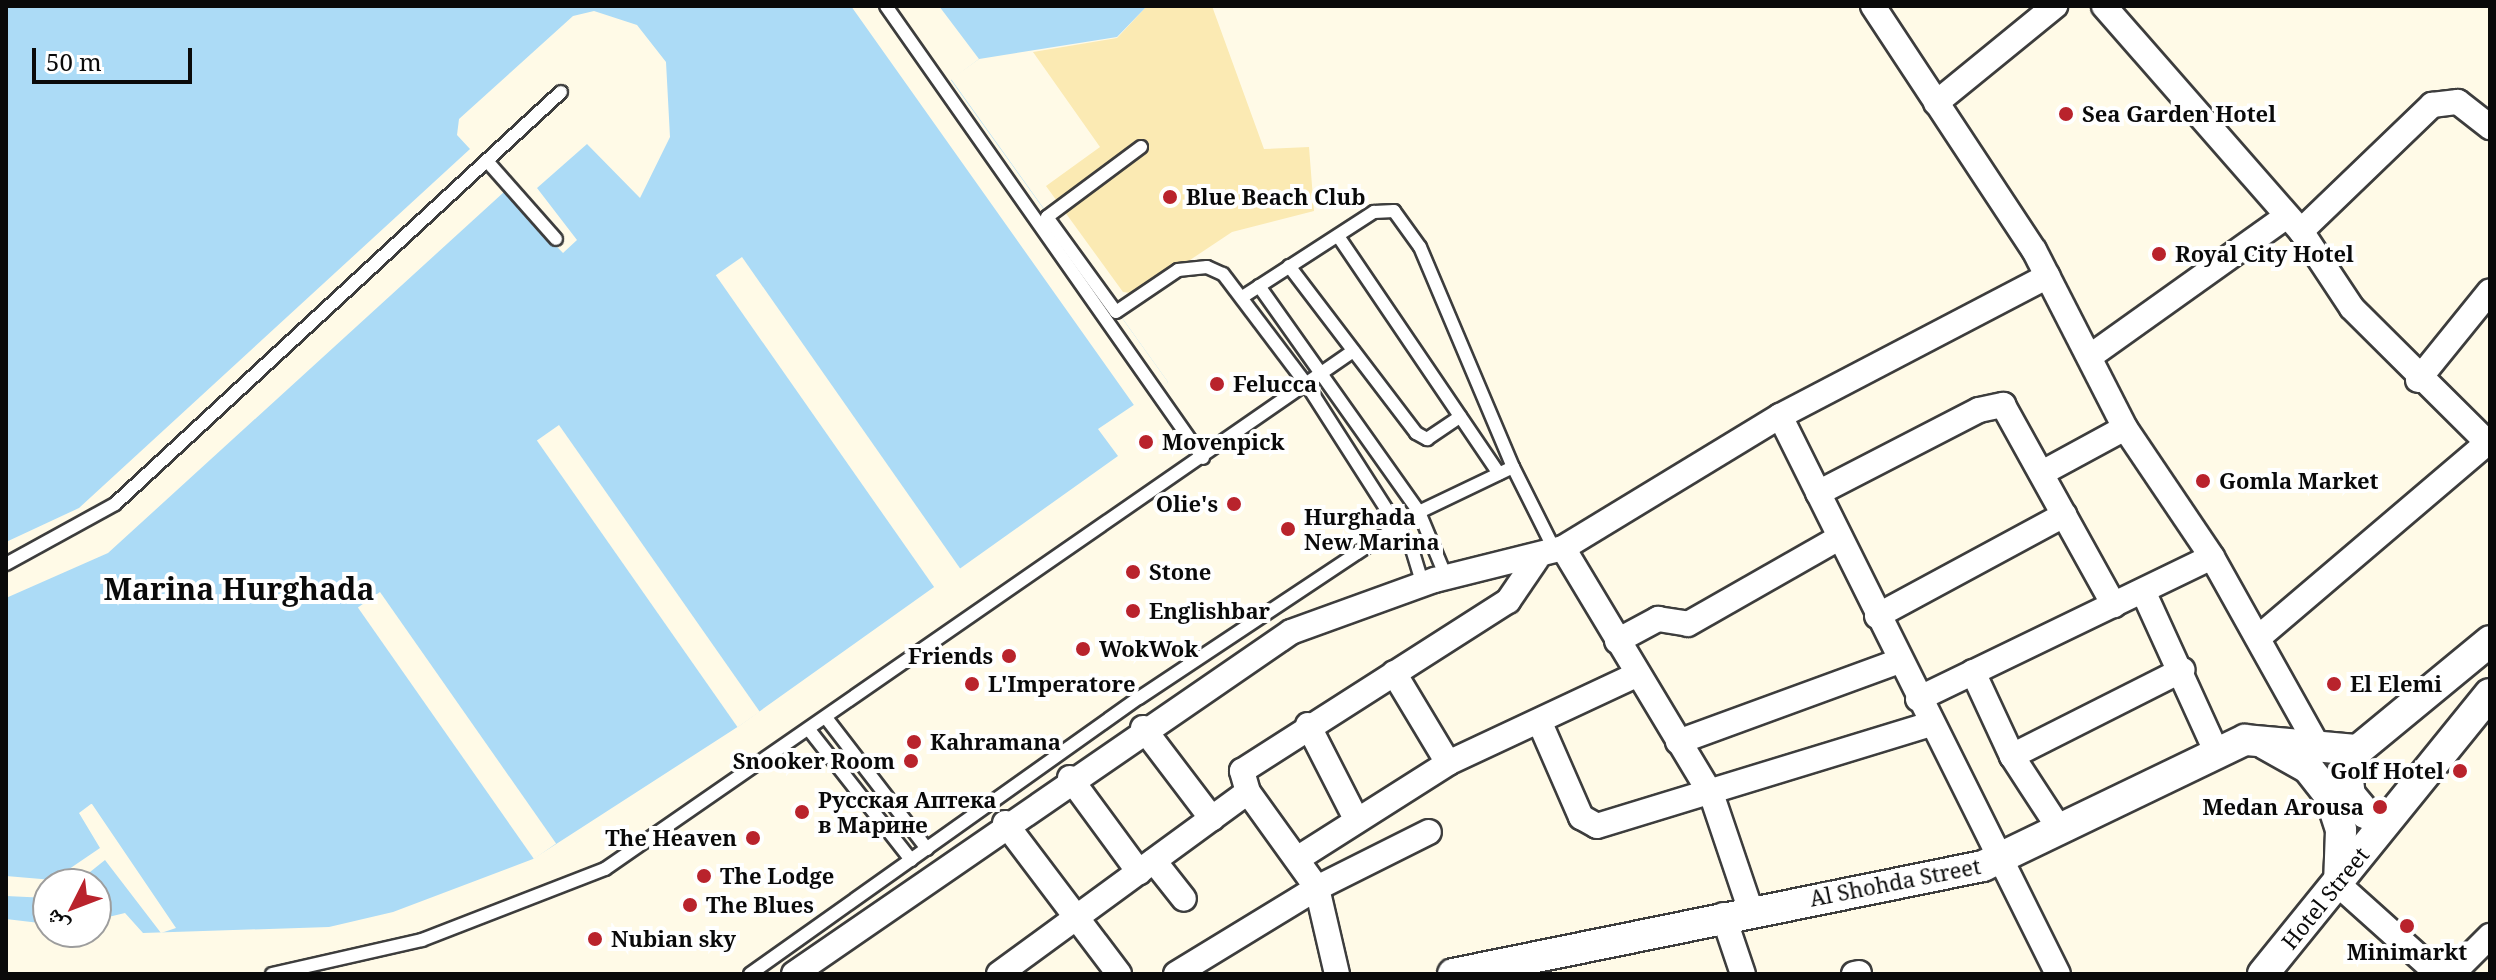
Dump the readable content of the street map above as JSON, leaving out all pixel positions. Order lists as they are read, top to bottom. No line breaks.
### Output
{"streets":{"street":["Al Shohda Street","Hotel Street"]},"districts":["Marina Hurghada"],"places":["Sea Garden Hotel","Blue Beach Club","Royal City Hotel","Felucca","Movenpick","Gomla Market","Olie's","Hurghada New Marina","Stone","Englishbar","WokWok","Friends","L'Imperatore","El Elemi","Kahramana","Snooker Room","Golf Hotel","Medan Arousa","Русская Аптека в Марине","The Heaven","The Lodge","The Blues","Minimarkt","Nubian sky"],"scale_bar":"50 m","north":"bottom left"}
